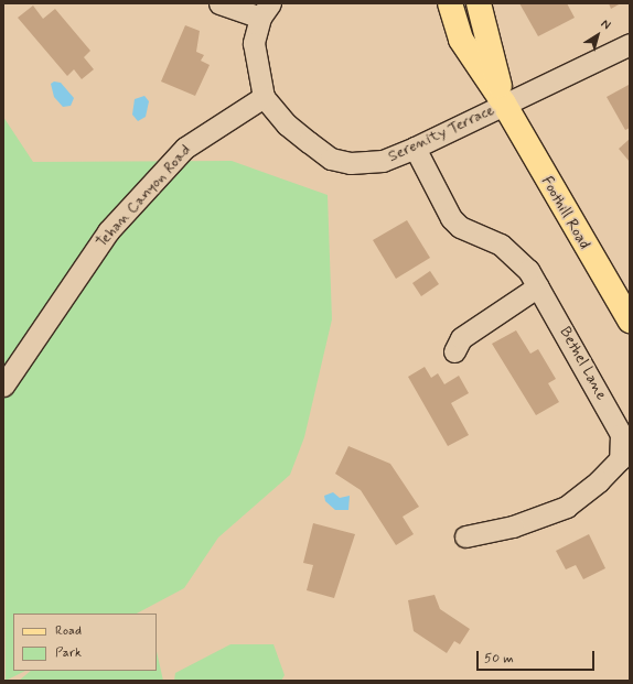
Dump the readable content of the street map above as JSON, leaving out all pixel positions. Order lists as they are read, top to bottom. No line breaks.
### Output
{"streets":{"main road":["Foothill Road"],"street":["Serenity Terrace","Tehan Canyon Road","Bethel Lane"]},"crossings":[["Serenity Terrace","Tehan Canyon Road"],["Serenity Terrace","Foothill Road"],["Serenity Terrace","Bethel Lane"]],"legend":["Road","Park"],"scale_bar":"50 m","north":"top right"}
